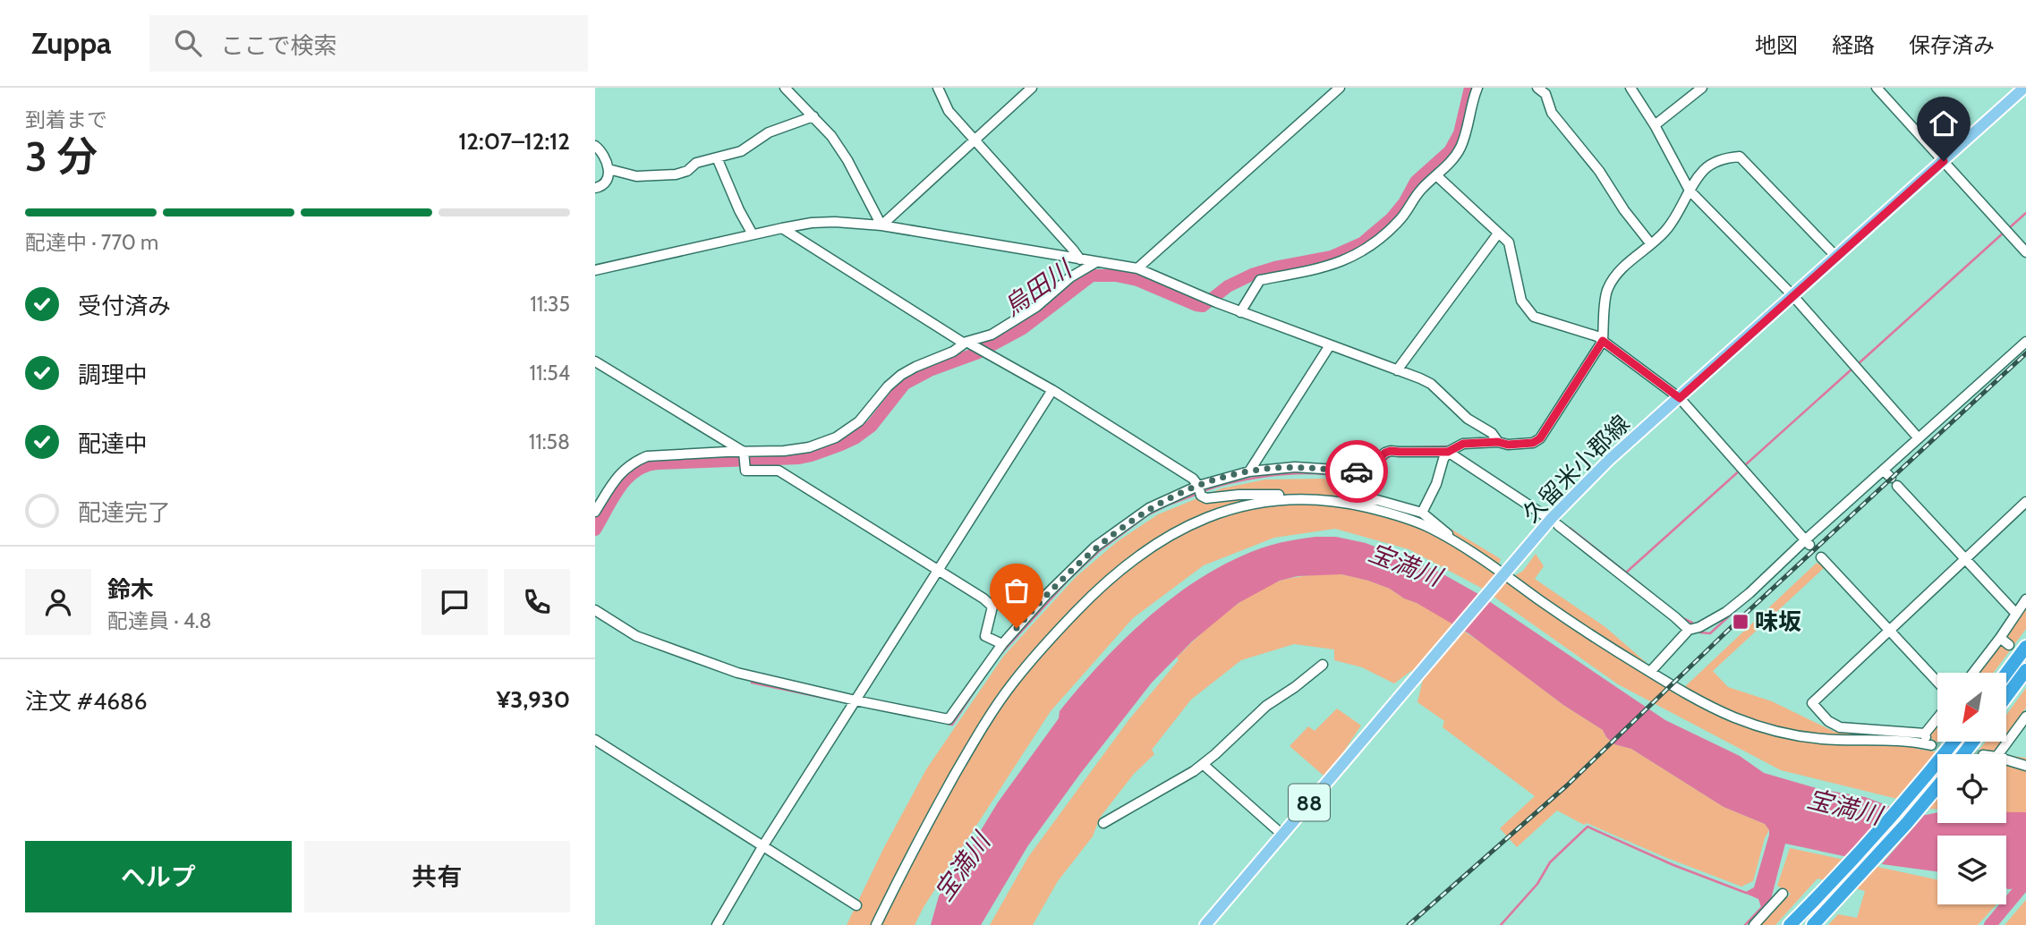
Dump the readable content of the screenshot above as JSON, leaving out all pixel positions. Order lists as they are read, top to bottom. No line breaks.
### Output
{"streets":{"main road":["久留米小郡線","88"]},"water":["烏田川","宝満川"],"places":{"transit":["味坂"]},"north":"bottom left","page":{"header":"Zuppa","search":"ここで検索","nav":["地図","経路","保存済み"],"heading":["3 分","到着まで","12:07–12:12"],"panel":["鈴木","配達員 · 4.8","注文 #4686","¥3,930"],"bar":"配達中 · 770 m","list":[["受付済み","11:35"],["調理中","11:54"],["配達中","11:58"],"配達完了"],"buttons":["ヘルプ","共有"]}}
